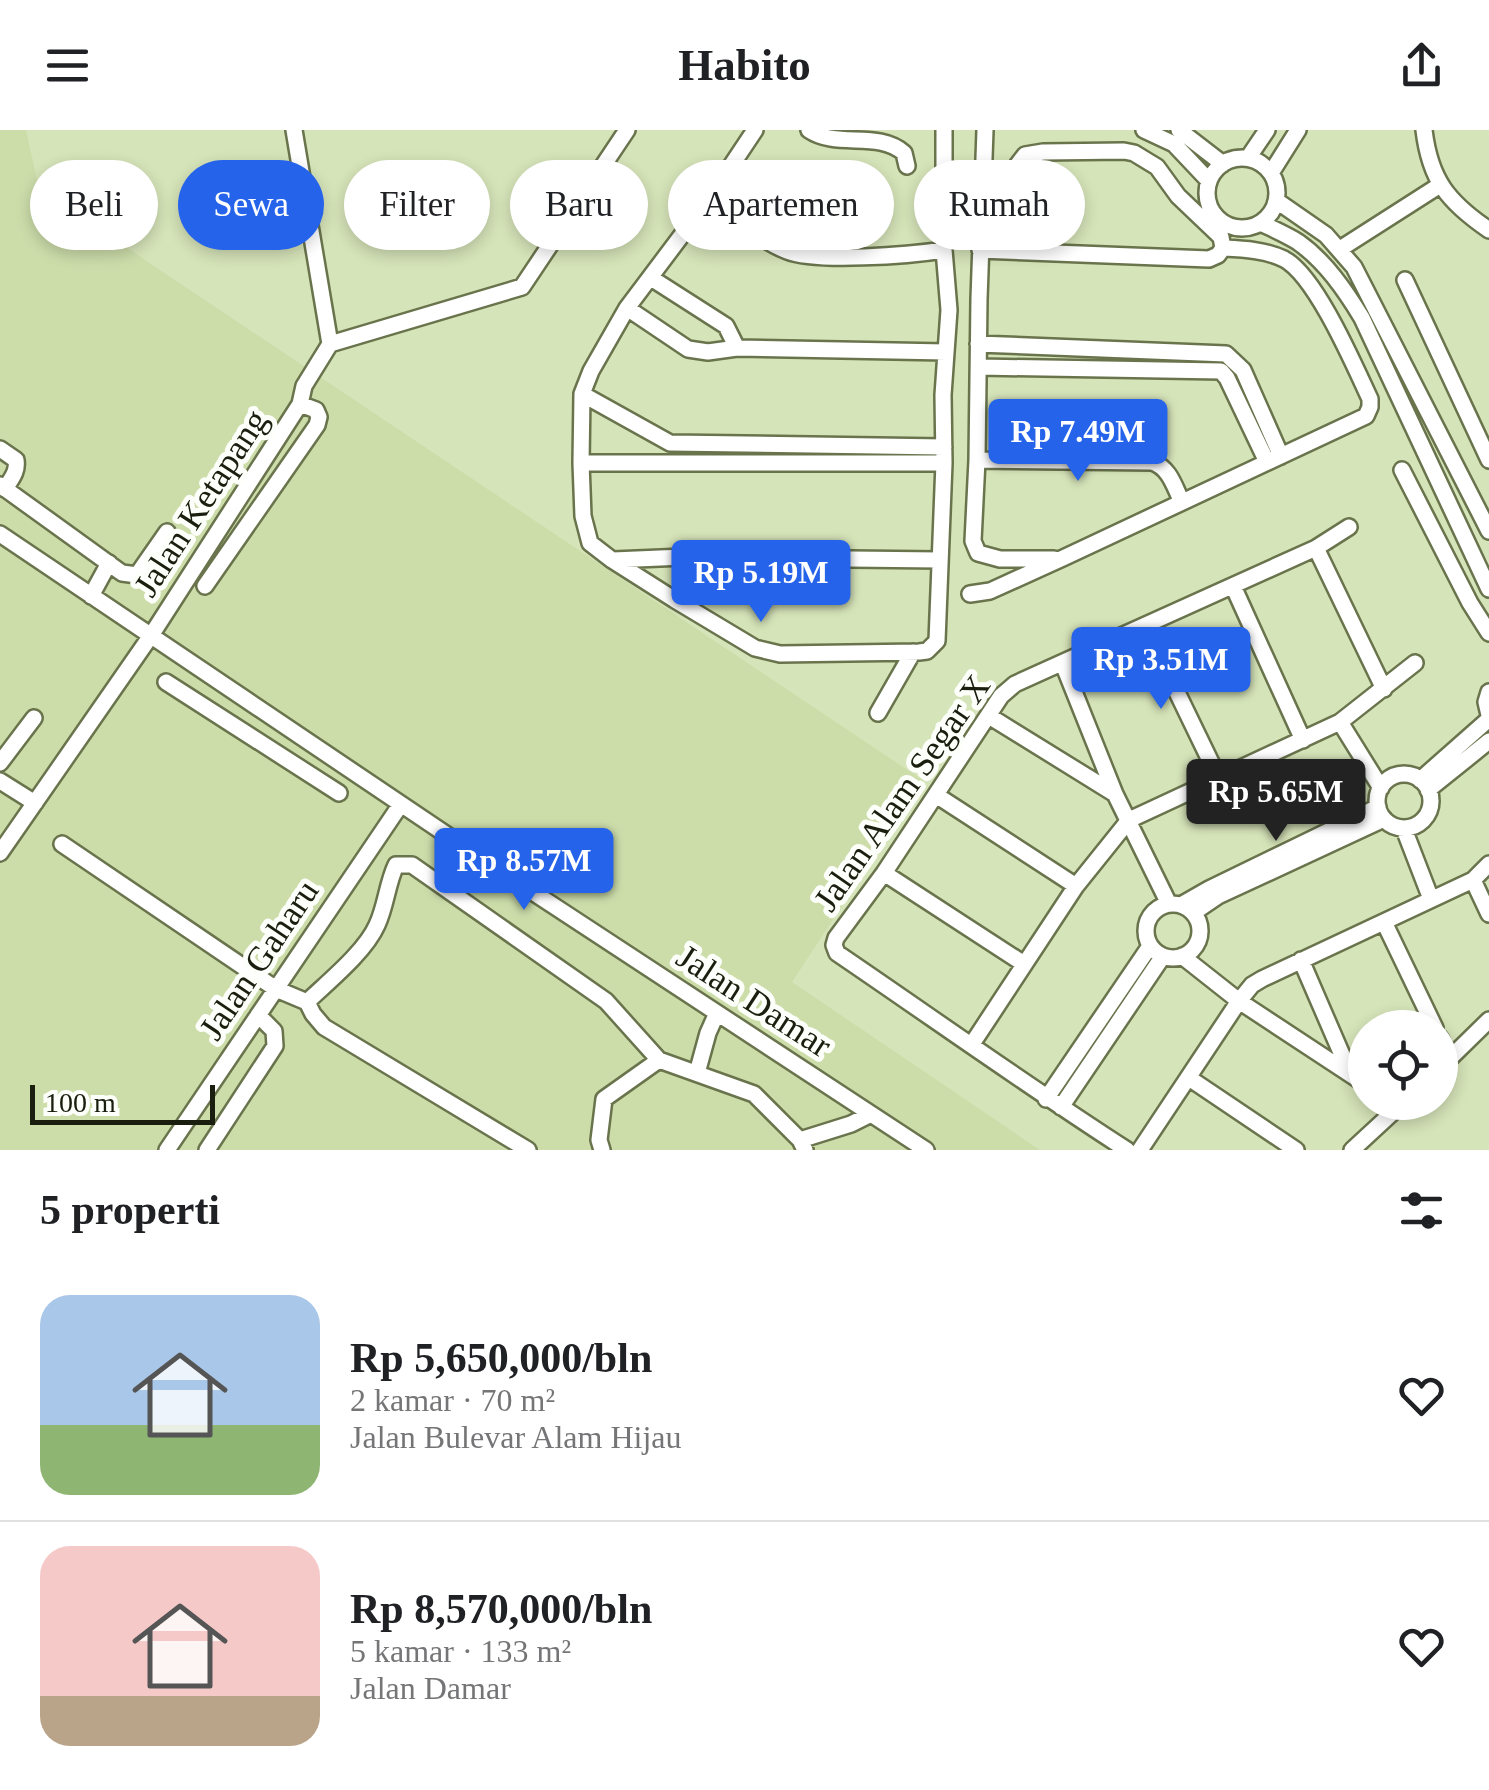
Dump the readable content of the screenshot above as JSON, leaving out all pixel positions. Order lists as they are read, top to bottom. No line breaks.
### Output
{"streets":{"street":["Jalan Ketapang","Jalan Alam Segar X","Jalan Gaharu","Jalan Damar"]},"crossings":[["Jalan Ketapang","Jalan Damar"],["Jalan Gaharu","Jalan Damar"]],"scale_bar":"100 m","page":{"header":"Habito","chip":["Beli","Sewa","Filter","Baru","Apartemen","Rumah"],"price":["Rp 7.49M","Rp 5.19M","Rp 3.51M","Rp 5.65M","Rp 8.57M"],"scale":"100 m","heading":"5 properti","list":[{"name":"Rp 5,650,000/bln","note":"2 kamar · 70 m² · Jalan Bulevar Alam Hijau"},{"name":"Rp 8,570,000/bln","note":"5 kamar · 133 m² · Jalan Damar"}]}}
